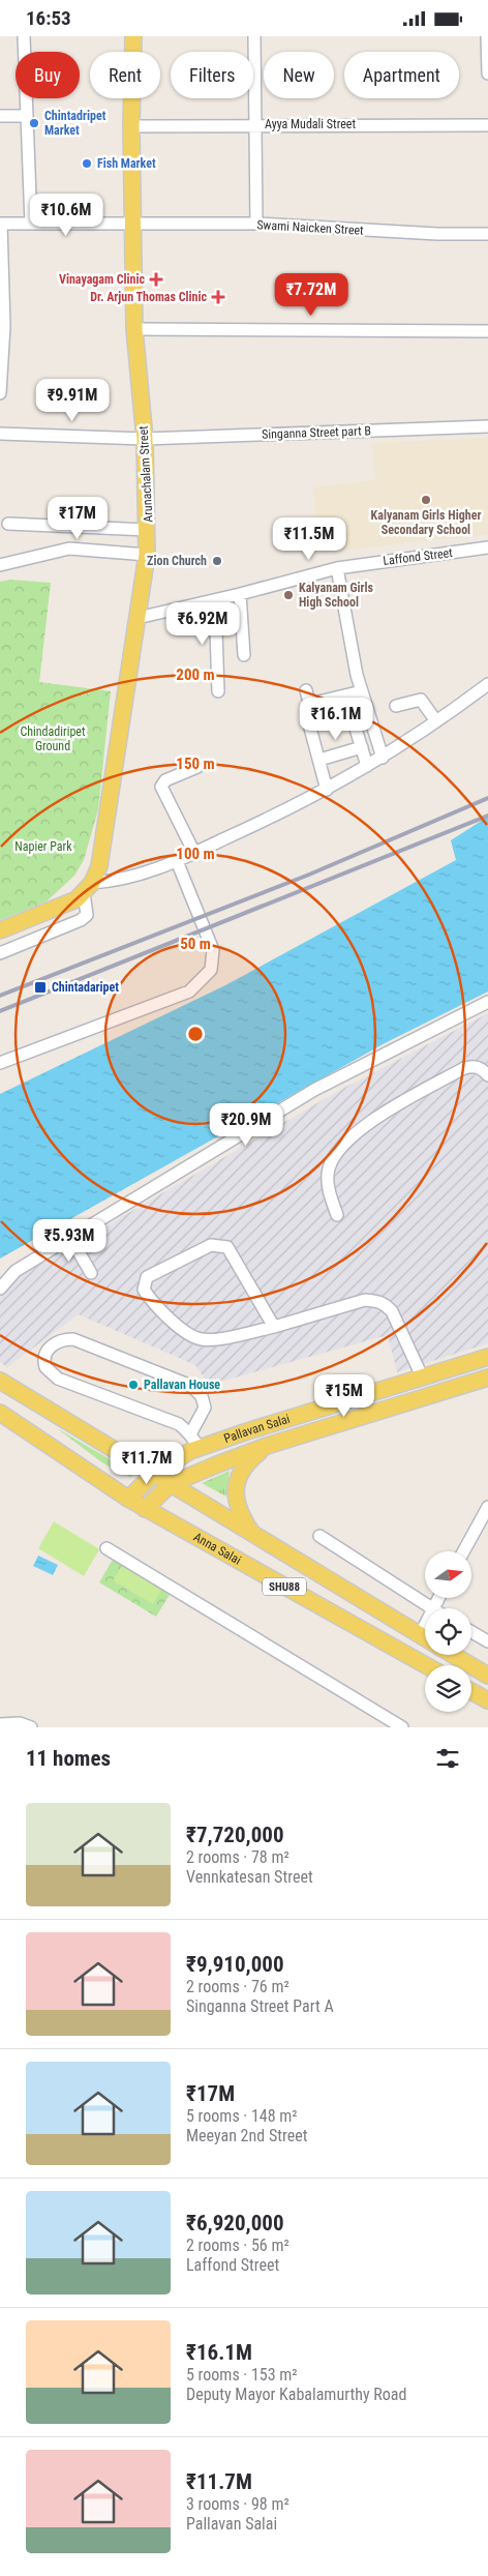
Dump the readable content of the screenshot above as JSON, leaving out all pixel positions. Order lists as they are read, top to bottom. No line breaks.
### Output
{"streets":{"main road":["Arunachalam Street","Pallavan Salai","Anna Salai","SHU88"],"street":["Ayya Mudali Street","Swami Naicken Street","Singanna Street part B","Laffond Street"]},"crossings":[["Ayya Mudali Street","Arunachalam Street"],["Swami Naicken Street","Arunachalam Street"],["Singanna Street part B","Arunachalam Street"],["Arunachalam Street","Laffond Street"],["Pallavan Salai","Anna Salai"],["Pallavan Salai","SHU88"]],"parks":["Chindadiripet Ground","Napier Park"],"places":{"other":["Chintadripet Market","Fish Market","Kalyanam Girls Higher Secondary School","Zion Church","Kalyanam Girls High School","Pallavan House"],"health":["Vinayagam Clinic","Dr. Arjun Thomas Clinic"],"transit":["Chintadaripet"]},"north":"right","page":{"status":"16:53","chip":["Buy","Rent","Filters","New","Apartment"],"price":["₹10.6M","₹7.72M","₹9.91M","₹17M","₹11.5M","₹6.92M","₹16.1M","₹20.9M","₹5.93M","₹15M","₹11.7M"],"heading":"11 homes","list":[{"name":"₹7,720,000","note":"2 rooms · 78 m² · Vennkatesan Street"},{"name":"₹9,910,000","note":"2 rooms · 76 m² · Singanna Street Part A"},{"name":"₹17M","note":"5 rooms · 148 m² · Meeyan 2nd Street"},{"name":"₹6,920,000","note":"2 rooms · 56 m² · Laffond Street"},{"name":"₹16.1M","note":"5 rooms · 153 m² · Deputy Mayor Kabalamurthy Road"},{"name":"₹11.7M","note":"3 rooms · 98 m² · Pallavan Salai"}]},"rings":["200 m","150 m","100 m","50 m"]}
